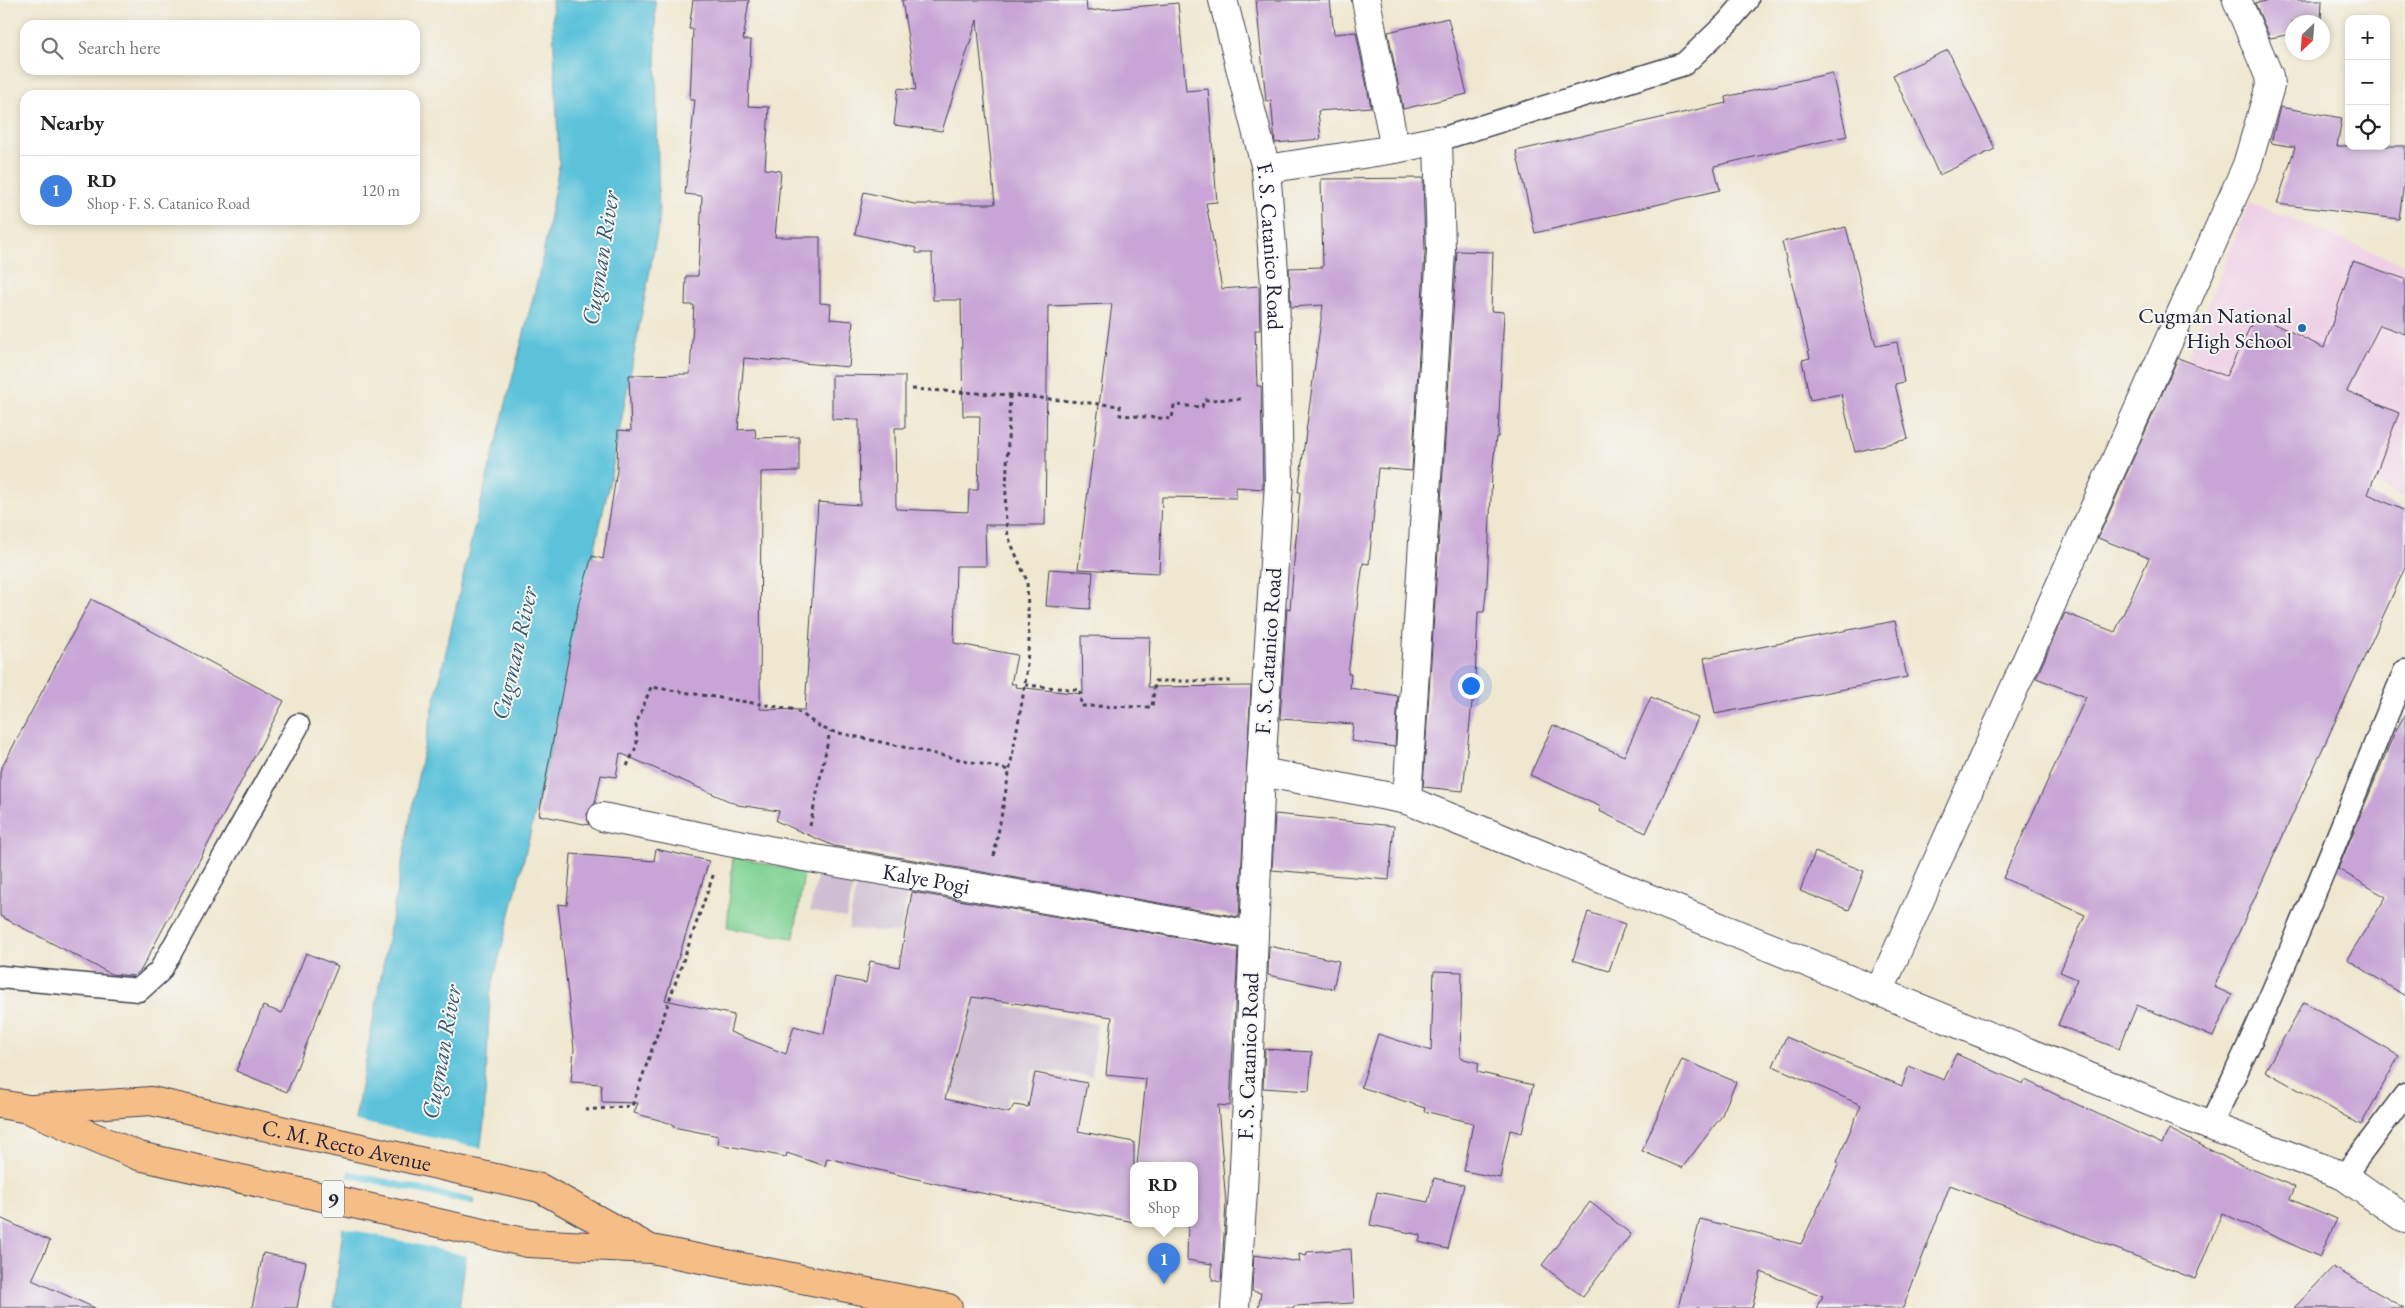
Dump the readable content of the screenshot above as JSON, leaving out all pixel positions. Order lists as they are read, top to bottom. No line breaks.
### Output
{"streets":{"highway":["C. M. Recto Avenue","9"],"street":["F. S. Catanico Road","Kalye Pogi"]},"crossings":[["F. S. Catanico Road","Kalye Pogi"]],"water":["Cugman River"],"places":["Cugman National High School"],"north":"bottom left","page":{"map_buttons":["+","−"],"search":"Search here","heading":"Nearby","list":[{"mark":"1","name":"RD","note":"Shop · F. S. Catanico Road","value":"120 m"}],"popup":["RD","Shop"],"pins":"1"}}
